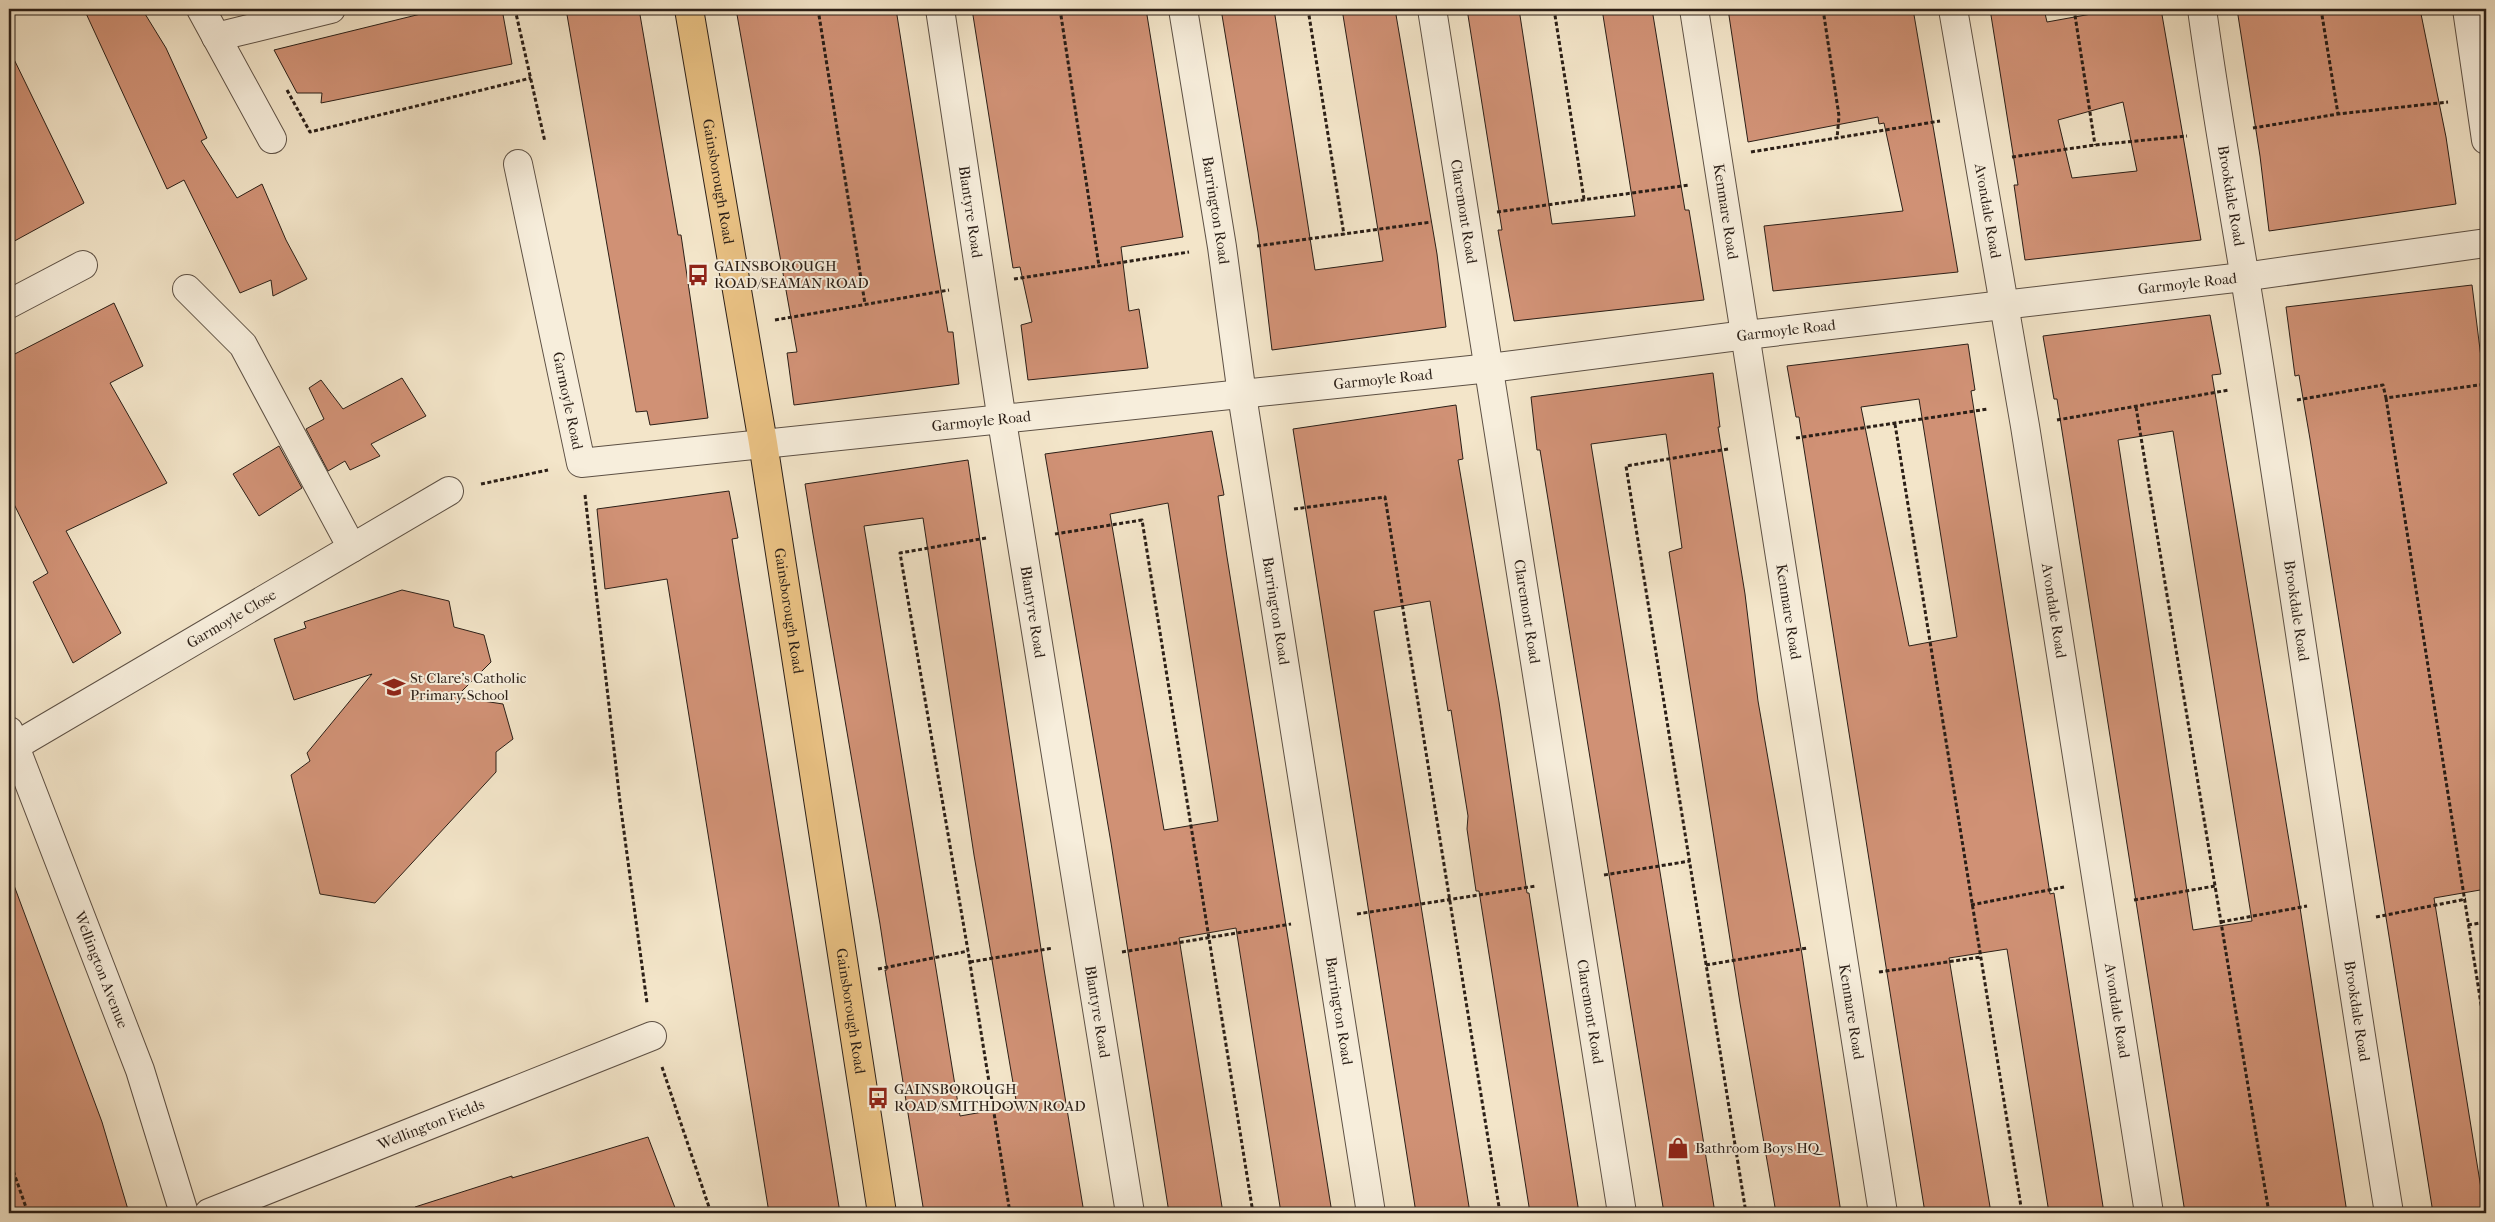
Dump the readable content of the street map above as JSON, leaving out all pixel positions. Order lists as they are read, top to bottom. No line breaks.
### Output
{"streets":{"main road":["Gainsborough Road"],"street":["Brookdale Road","Blantyre Road","Barrington Road","Claremont Road","Kenmare Road","Avondale Road","Garmoyle Road","Garmoyle Close","Wellington Avenue","Wellington Fields"]},"crossings":[["Gainsborough Road","Garmoyle Road"],["Brookdale Road","Garmoyle Road"],["Blantyre Road","Garmoyle Road"],["Barrington Road","Garmoyle Road"],["Claremont Road","Garmoyle Road"],["Kenmare Road","Garmoyle Road"],["Avondale Road","Garmoyle Road"],["Garmoyle Close","Wellington Avenue"]],"places":{"bus stop":["GAINSBOROUGH ROAD/SEAMAN ROAD","GAINSBOROUGH ROAD/SMITHDOWN ROAD"],"school or university":["St Clare's Catholic Primary School"],"shop":["Bathroom Boys HQ"]}}
